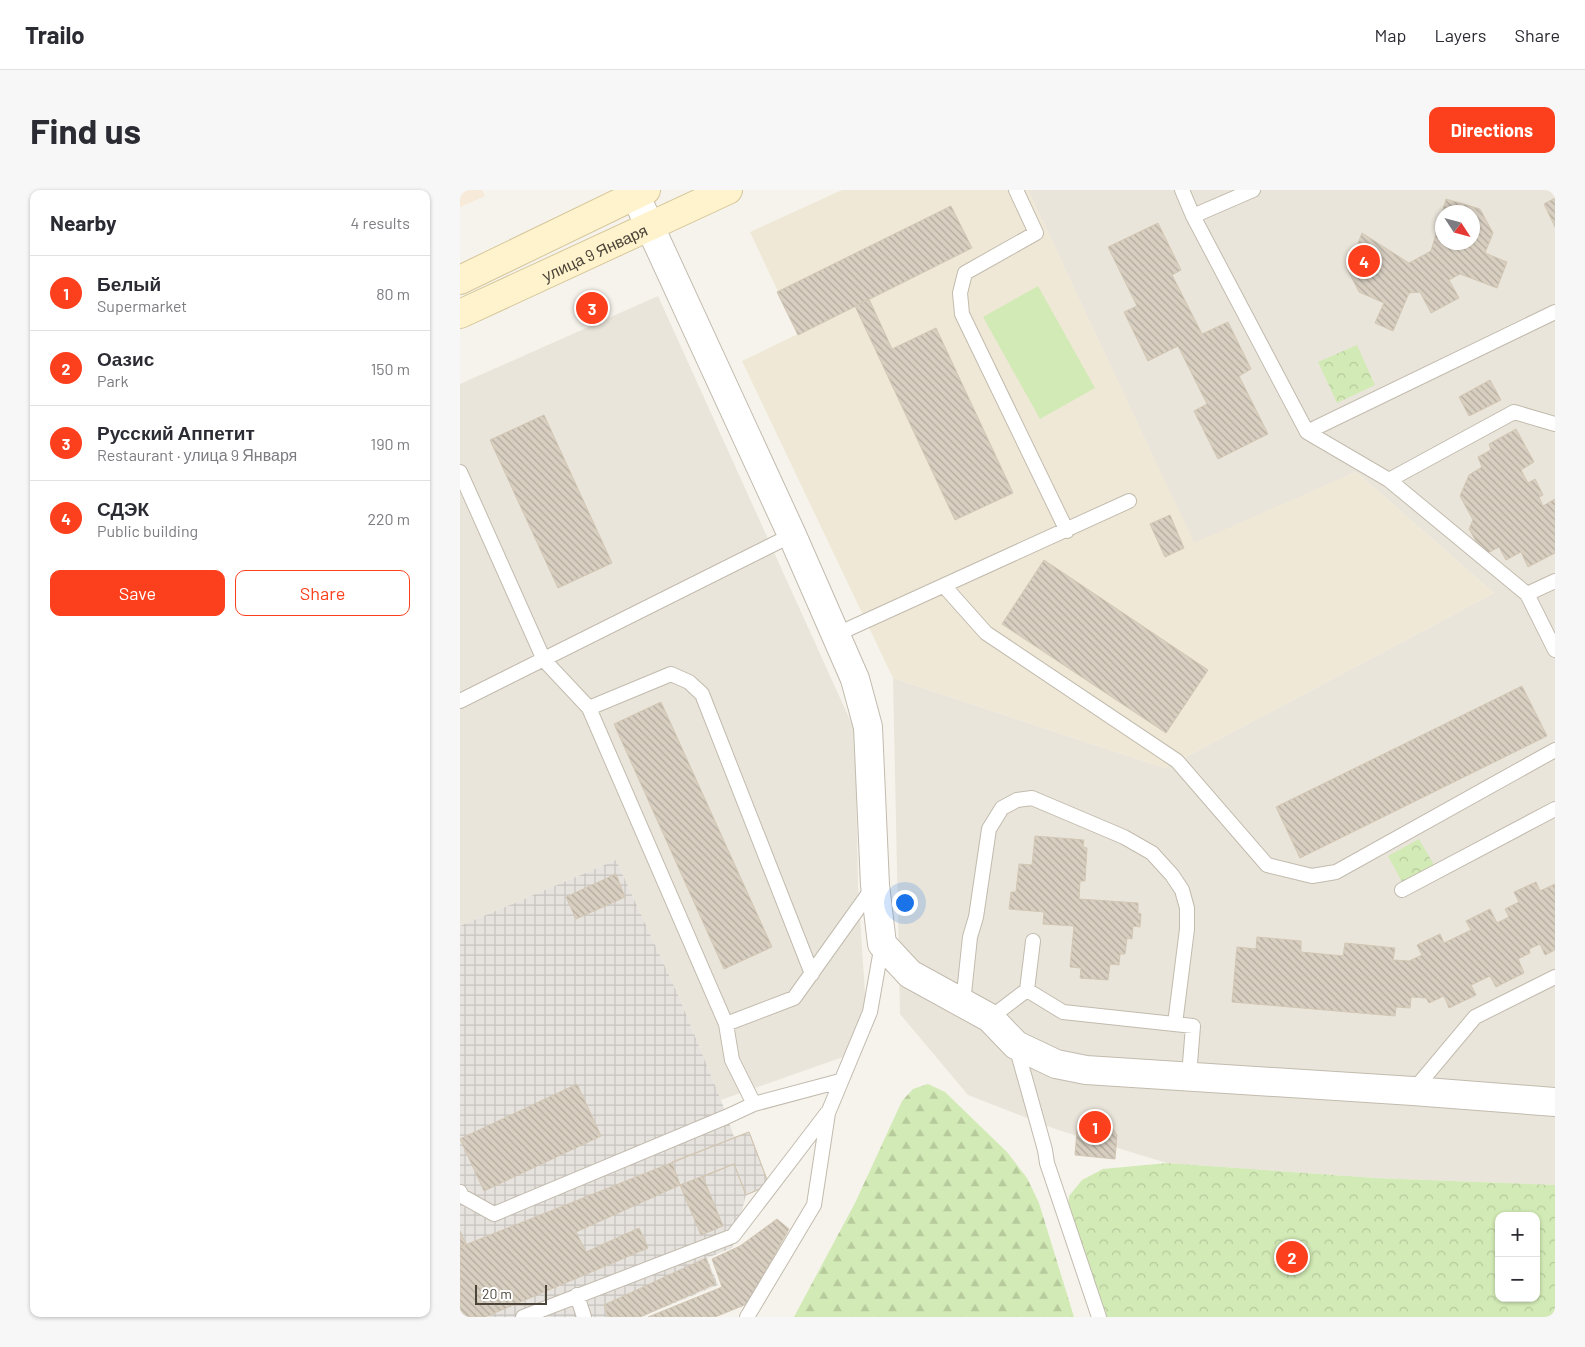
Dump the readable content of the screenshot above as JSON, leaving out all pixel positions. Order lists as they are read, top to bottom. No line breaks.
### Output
{"streets":{"main road":["улица 9 Января"]},"scale_bar":"20 m","north":"bottom right","page":{"header":"Trailo","nav":["Map","Layers","Share"],"buttons":["Directions",["Save","Share"]],"title":"Find us","heading":["Nearby","4 results"],"pins":["4","3","1","2"],"list":[{"mark":"1","name":"Белый","note":"Supermarket","value":"80 m"},{"mark":"2","name":"Оазис","note":"Park","value":"150 m"},{"mark":"3","name":"Русский Аппетит","note":"Restaurant · улица 9 Января","value":"190 m"},{"mark":"4","name":"СДЭК","note":"Public building","value":"220 m"}],"map_buttons":["+","−"],"scale":"20 m"}}
